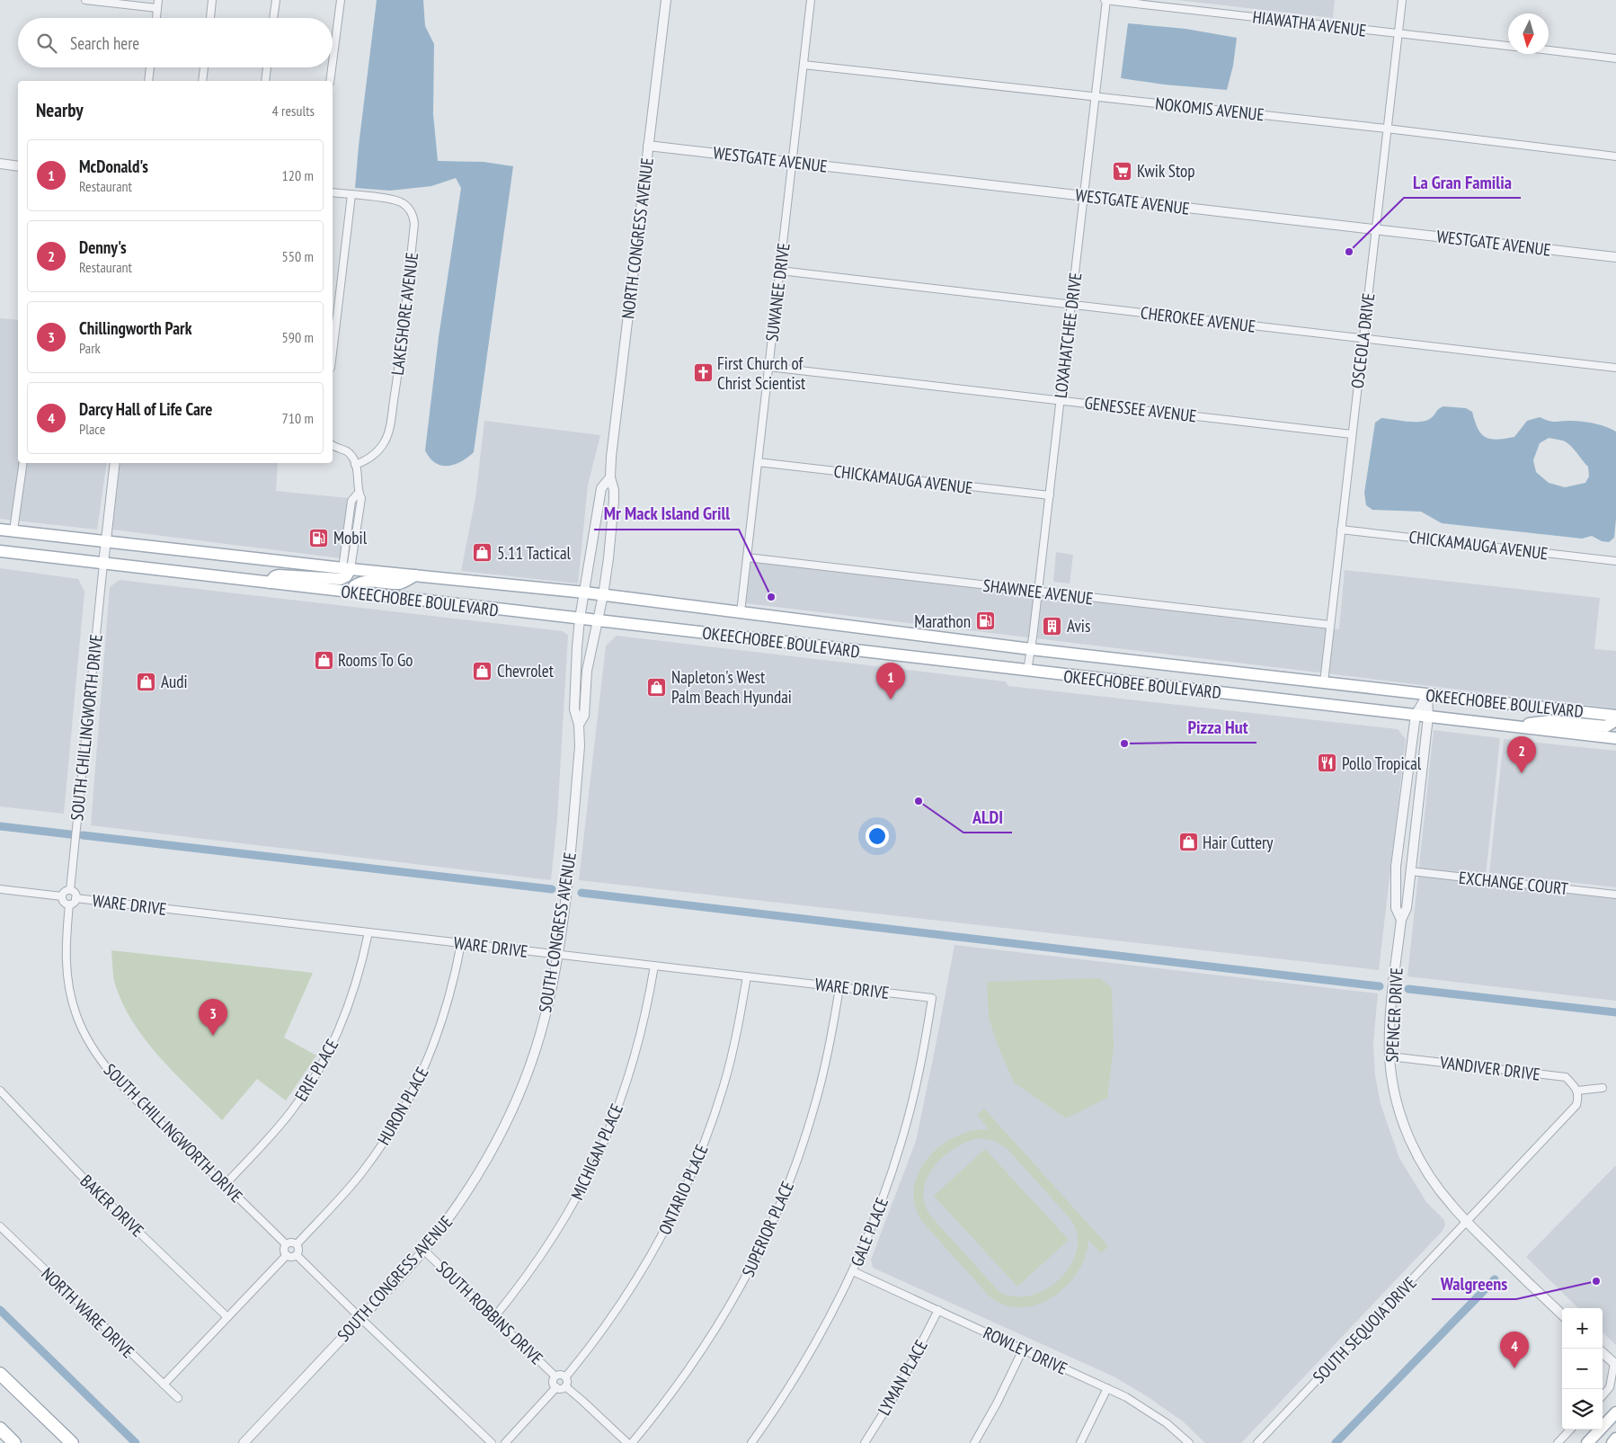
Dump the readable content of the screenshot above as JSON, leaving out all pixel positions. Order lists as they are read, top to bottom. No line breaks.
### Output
{"streets":{"main road":["OKEECHOBEE BOULEVARD"],"street":["HIAWATHA AVENUE","NOKOMIS AVENUE","WESTGATE AVENUE","NORTH CONGRESS AVENUE","SUWANEE DRIVE","LAKESHORE AVENUE","CHEROKEE AVENUE","LOXAHATCHEE DRIVE","OSCEOLA DRIVE","GENESSEE AVENUE","CHICKAMAUGA AVENUE","SHAWNEE AVENUE","SOUTH CHILLINGWORTH DRIVE","EXCHANGE COURT","WARE DRIVE","SOUTH CONGRESS AVENUE","SPENCER DRIVE","VANDIVER DRIVE","ERIE PLACE","HURON PLACE","MICHIGAN PLACE","ONTARIO PLACE","BAKER DRIVE","SUPERIOR PLACE","GALE PLACE","NORTH WARE DRIVE","SOUTH ROBBINS DRIVE","SOUTH SEQUOIA DRIVE","ROWLEY DRIVE","LYMAN PLACE"]},"crossings":[["HIAWATHA AVENUE","LOXAHATCHEE DRIVE"],["HIAWATHA AVENUE","OSCEOLA DRIVE"],["NOKOMIS AVENUE","SUWANEE DRIVE"],["NOKOMIS AVENUE","LOXAHATCHEE DRIVE"],["NOKOMIS AVENUE","OSCEOLA DRIVE"],["WESTGATE AVENUE","NORTH CONGRESS AVENUE"],["WESTGATE AVENUE","SUWANEE DRIVE"],["WESTGATE AVENUE","LOXAHATCHEE DRIVE"],["WESTGATE AVENUE","OSCEOLA DRIVE"],["NORTH CONGRESS AVENUE","OKEECHOBEE BOULEVARD"],["NORTH CONGRESS AVENUE","SOUTH CONGRESS AVENUE"],["SUWANEE DRIVE","CHEROKEE AVENUE"],["SUWANEE DRIVE","GENESSEE AVENUE"],["SUWANEE DRIVE","CHICKAMAUGA AVENUE"],["SUWANEE DRIVE","SHAWNEE AVENUE"],["SUWANEE DRIVE","OKEECHOBEE BOULEVARD"],["CHEROKEE AVENUE","LOXAHATCHEE DRIVE"],["CHEROKEE AVENUE","OSCEOLA DRIVE"],["LOXAHATCHEE DRIVE","GENESSEE AVENUE"],["LOXAHATCHEE DRIVE","CHICKAMAUGA AVENUE"],["LOXAHATCHEE DRIVE","SHAWNEE AVENUE"],["LOXAHATCHEE DRIVE","OKEECHOBEE BOULEVARD"],["OSCEOLA DRIVE","GENESSEE AVENUE"],["OSCEOLA DRIVE","CHICKAMAUGA AVENUE"],["OSCEOLA DRIVE","SHAWNEE AVENUE"],["OSCEOLA DRIVE","OKEECHOBEE BOULEVARD"],["OKEECHOBEE BOULEVARD","SOUTH CHILLINGWORTH DRIVE"],["OKEECHOBEE BOULEVARD","SOUTH CONGRESS AVENUE"],["OKEECHOBEE BOULEVARD","SPENCER DRIVE"],["SOUTH CHILLINGWORTH DRIVE","WARE DRIVE"],["SOUTH CHILLINGWORTH DRIVE","ERIE PLACE"],["SOUTH CHILLINGWORTH DRIVE","HURON PLACE"],["EXCHANGE COURT","SPENCER DRIVE"],["WARE DRIVE","SOUTH CONGRESS AVENUE"],["WARE DRIVE","ERIE PLACE"],["WARE DRIVE","HURON PLACE"],["WARE DRIVE","MICHIGAN PLACE"],["WARE DRIVE","ONTARIO PLACE"],["WARE DRIVE","SUPERIOR PLACE"],["WARE DRIVE","GALE PLACE"],["SOUTH CONGRESS AVENUE","SOUTH ROBBINS DRIVE"],["SPENCER DRIVE","VANDIVER DRIVE"],["SPENCER DRIVE","SOUTH SEQUOIA DRIVE"],["VANDIVER DRIVE","SOUTH SEQUOIA DRIVE"],["MICHIGAN PLACE","SOUTH ROBBINS DRIVE"],["ONTARIO PLACE","SOUTH ROBBINS DRIVE"],["GALE PLACE","ROWLEY DRIVE"],["ROWLEY DRIVE","LYMAN PLACE"]],"places":{"supermarket":["Kwik Stop"],"other":["La Gran Familia","Mr Mack Island Grill","Pizza Hut","ALDI","Walgreens"],"church":["First Church of Christ Scientist"],"fuel station":["Mobil","Marathon"],"shop":["5.11 Tactical","Rooms To Go","Chevrolet","Audi","Napleton's West Palm Beach Hyundai","Hair Cuttery"],"building":["Avis"],"restaurant":["Pollo Tropical"]},"north":"bottom","page":{"search":"Search here","heading":["Nearby","4 results"],"list":[{"mark":"1","name":"McDonald's","note":"Restaurant","value":"120 m"},{"mark":"2","name":"Denny's","note":"Restaurant","value":"550 m"},{"mark":"3","name":"Chillingworth Park","note":"Park","value":"590 m"},{"mark":"4","name":"Darcy Hall of Life Care","note":"Place","value":"710 m"}],"pins":["1","2","3","4"],"map_buttons":["+","−"]}}
